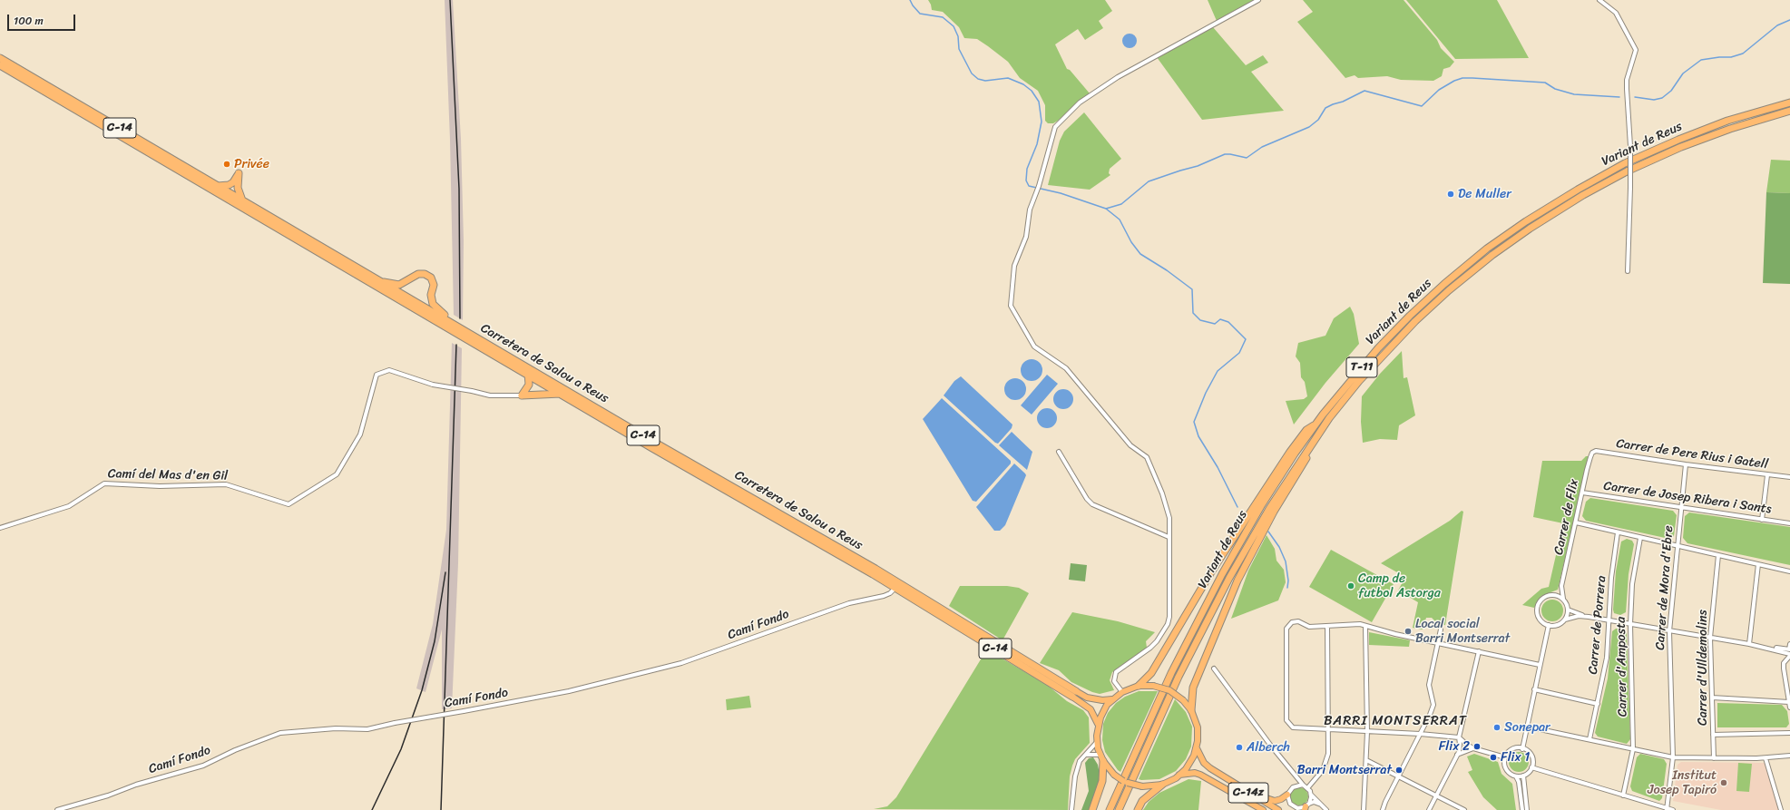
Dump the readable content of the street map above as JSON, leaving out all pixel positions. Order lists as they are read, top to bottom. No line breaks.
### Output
{"streets":{"highway":["C-14","Variant de Reus","Carretera de Salou a Reus","T-11"],"main road":["C-14z"],"street":["Carrer de Pere Rius i Gatell","Camí del Mas d'en Gil","Carrer de Josep Ribera i Sants","Carrer de Flix","Carrer de Mora d'Ebre","Camí Fondo","Carrer de Porrera","Carrer d'Amposta","Carrer d'Ulldemolins"]},"crossings":[["C-14","Carretera de Salou a Reus"],["C-14","Camí Fondo"],["C-14","C-14z"],["Carrer de Pere Rius i Gatell","Carrer de Flix"],["Carrer de Pere Rius i Gatell","Carrer de Mora d'Ebre"],["Carrer de Josep Ribera i Sants","Carrer de Flix"],["Carrer de Josep Ribera i Sants","Carrer de Mora d'Ebre"]],"districts":["BARRI MONTSERRAT"],"places":["Privée","De Muller","Camp de futbol Astorga","Local social Barri Montserrat","Sonepar","Flix 2","Alberch","Flix 1","Barri Montserrat","Institut Josep Tapiró"],"scale_bar":"100 m"}
